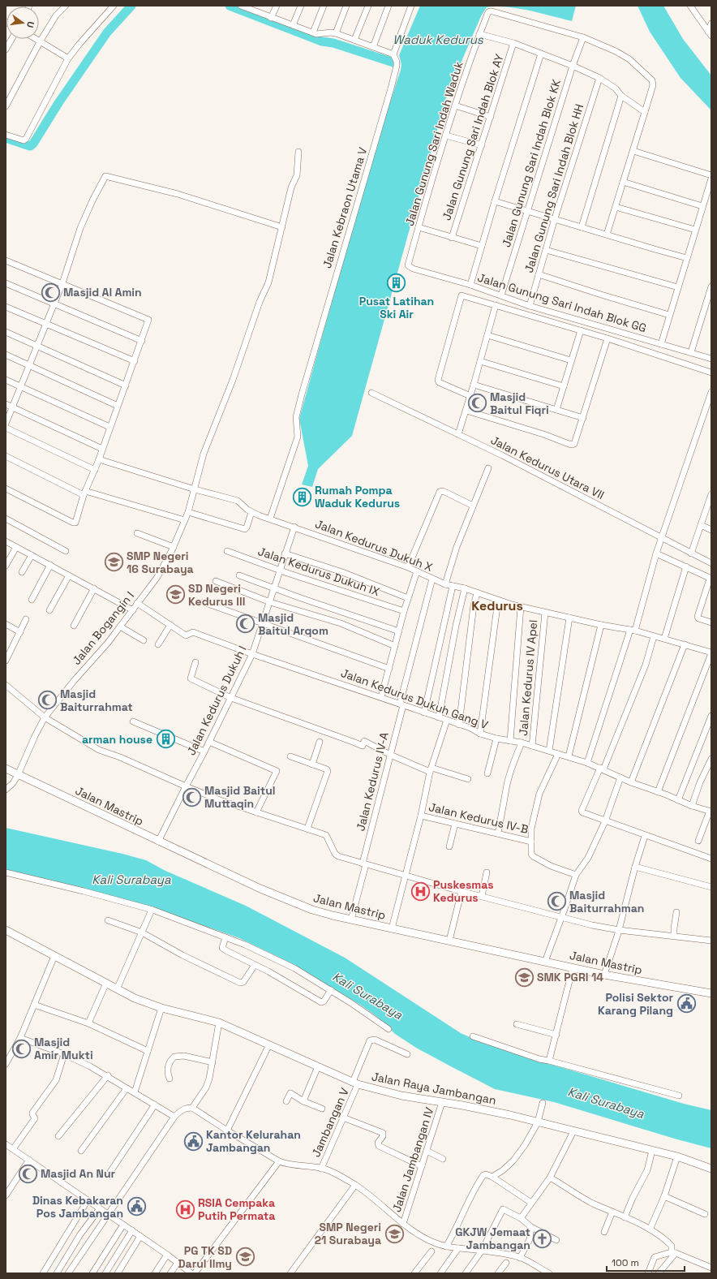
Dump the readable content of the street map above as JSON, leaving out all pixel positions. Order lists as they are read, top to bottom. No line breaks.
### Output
{"streets":{"main road":["Jalan Mastrip","Jalan Raya Jambangan"],"street":["Jalan Gunung Sari Indah Blok AY","Jalan Gunung Sari Indah Waduk","Jalan Gunung Sari Indah Blok KK","Jalan Gunung Sari Indah Blok HH","Jalan Kebraon Utama V","Jalan Gunung Sari Indah Blok GG","Jalan Kedurus Utara VII","Jalan Kedurus Dukuh X","Jalan Kedurus Dukuh IX","Jalan Bogangin I","Jalan Kedurus IV Apel","Jalan Kedurus Dukuh Gang V","Jalan Kedurus Dukuh I","Jalan Kedurus IV-A","Jalan Kedurus IV-B","Jambangan V","Jalan Jambangan IV"]},"crossings":[["Jalan Gunung Sari Indah Blok AY","Jalan Gunung Sari Indah Waduk"],["Jalan Gunung Sari Indah Waduk","Jalan Gunung Sari Indah Blok KK"],["Jalan Gunung Sari Indah Waduk","Jalan Gunung Sari Indah Blok GG"],["Jalan Gunung Sari Indah Blok KK","Jalan Gunung Sari Indah Blok GG"],["Jalan Gunung Sari Indah Blok HH","Jalan Gunung Sari Indah Blok GG"],["Jalan Kebraon Utama V","Jalan Kedurus Dukuh X"],["Jalan Kedurus Dukuh X","Jalan Bogangin I"],["Jalan Kedurus Dukuh X","Jalan Kedurus IV Apel"],["Jalan Kedurus Dukuh X","Jalan Kedurus Dukuh I"],["Jalan Kedurus Dukuh X","Jalan Kedurus IV-A"],["Jalan Kedurus Dukuh IX","Jalan Kedurus Dukuh I"],["Jalan Bogangin I","Jalan Mastrip"],["Jalan Kedurus IV Apel","Jalan Kedurus Dukuh Gang V"],["Jalan Kedurus Dukuh Gang V","Jalan Kedurus Dukuh I"],["Jalan Kedurus Dukuh Gang V","Jalan Kedurus IV-A"],["Jalan Kedurus Dukuh Gang V","Jalan Kedurus IV-B"],["Jalan Kedurus Dukuh I","Jalan Mastrip"],["Jalan Kedurus IV-A","Jalan Mastrip"],["Jalan Mastrip","Jalan Kedurus IV-B"],["Jalan Raya Jambangan","Jambangan V"],["Jalan Raya Jambangan","Jalan Jambangan IV"]],"districts":["Kedurus"],"water":["Waduk Kedurus","Kali Surabaya"],"places":{"building":["Pusat Latihan Ski Air","Rumah Pompa Waduk Kedurus","arman house"],"mosque":["Masjid Al Amin","Masjid Baitul Fiqri","Masjid Baitul Arqom","Masjid Baiturrahmat","Masjid Baitul Muttaqin","Masjid Baiturrahman","Masjid Amir Mukti","Masjid An Nur"],"school or university":["SMP Negeri 16 Surabaya","SD Negeri Kedurus III","SMK PGRI 14","SMP Negeri 21 Surabaya","PG TK SD Darul Ilmy"],"hospital":["Puskesmas Kedurus","RSIA Cempaka Putih Permata"],"public building":["Polisi Sektor Karang Pilang","Kantor Kelurahan Jambangan","Dinas Kebakaran Pos Jambangan"],"church":["GKJW Jemaat Jambangan"]},"scale_bar":"100 m","north":"right"}
